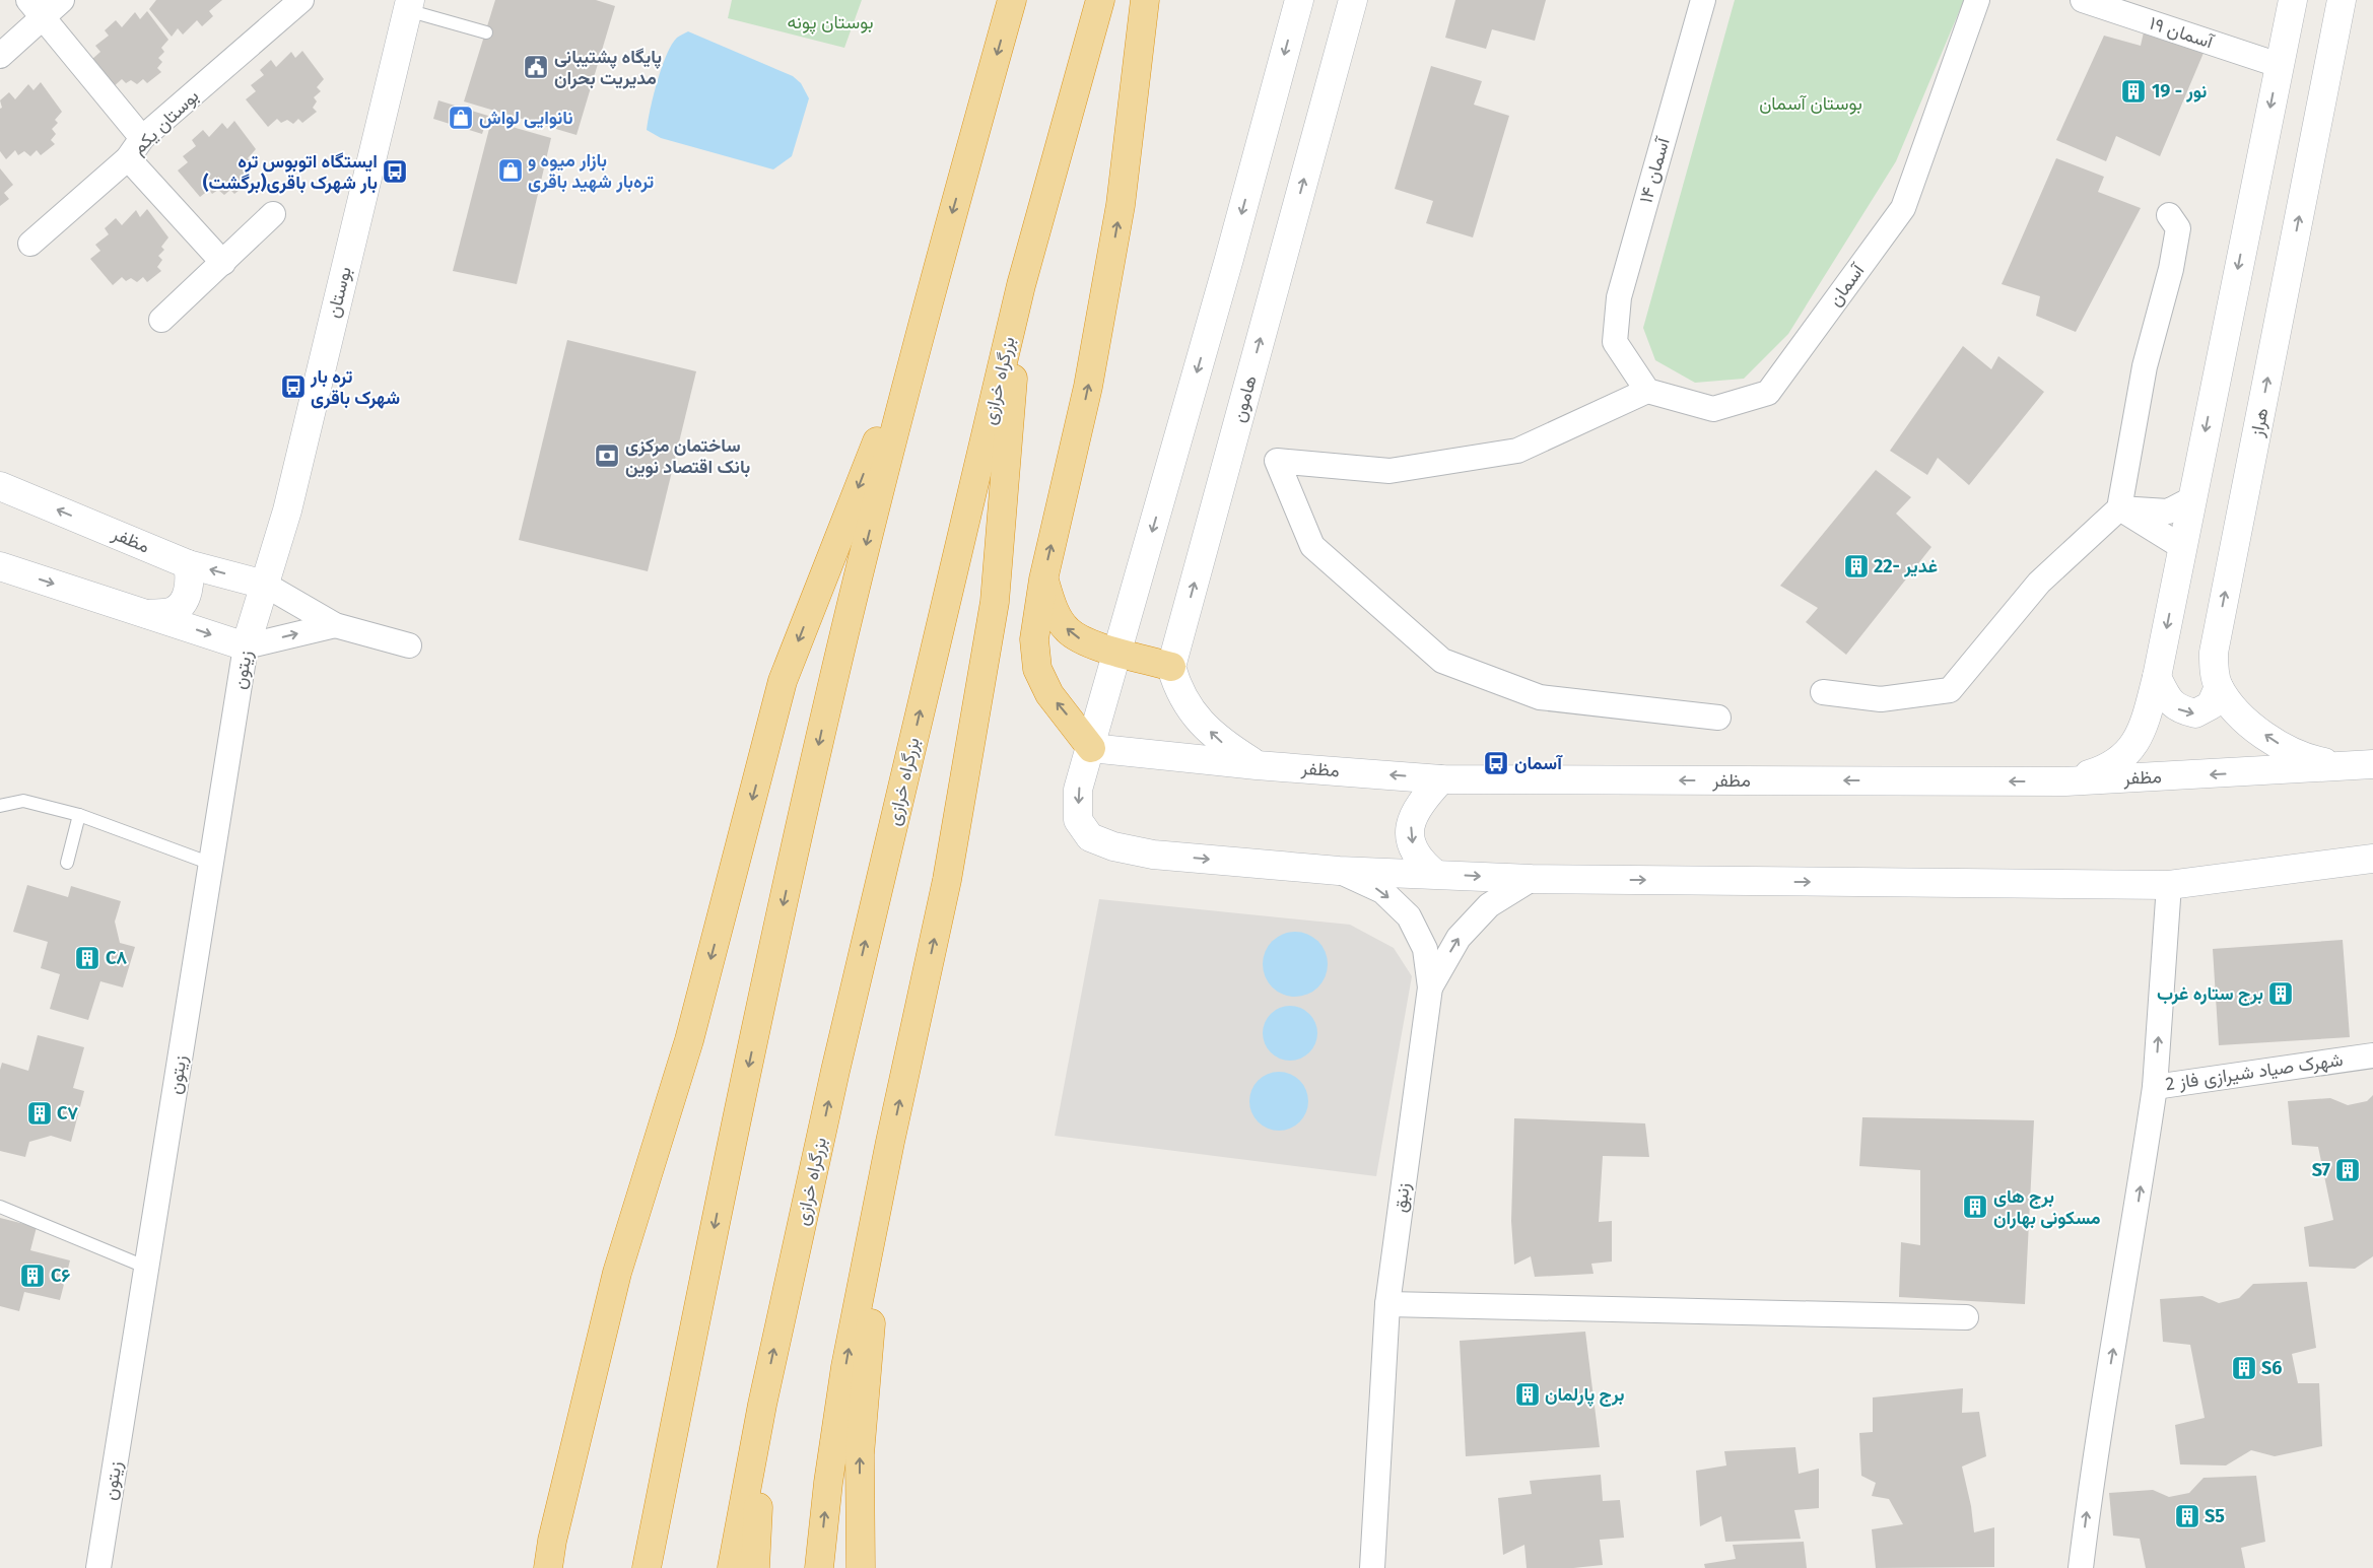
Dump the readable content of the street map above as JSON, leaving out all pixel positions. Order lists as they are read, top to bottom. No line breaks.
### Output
{"streets":{"highway":["بزرگراه خرازی"],"street":["آسمان ۱۹","بوستان یکم","آسمان ۱۴","آسمان","بوستان","هامون","هراز","مظفر","زیتون","شهرک صیاد شیرازی فاز 2","زنبق"]},"crossings":[["آسمان ۱۴","آسمان"],["بوستان","مظفر"],["بوستان","زیتون"],["هراز","مظفر"],["مظفر","زیتون"]],"one_way":["شهرک صیاد شیرازی فاز 2"],"parks":["بوستان پونه","بوستان آسمان"],"places":{"public building":["پایگاه پشتیبانی مدیریت بحران"],"building":["19 - نور","22- غدیر","C۸","برج ستاره غرب","C۷","S7","برج های مسکونی بهاران","C۶","S6","برج پارلمان","S5"],"shop":["نانوایی لواش","بازار میوه و تره‌بار شهید باقری"],"bus stop":["ایستگاه اتوبوس تره بار شهرک باقری(برگشت)","تره بار شهرک باقری","آسمان"],"bank":["ساختمان مرکزی بانک اقتصاد نوین"]}}
